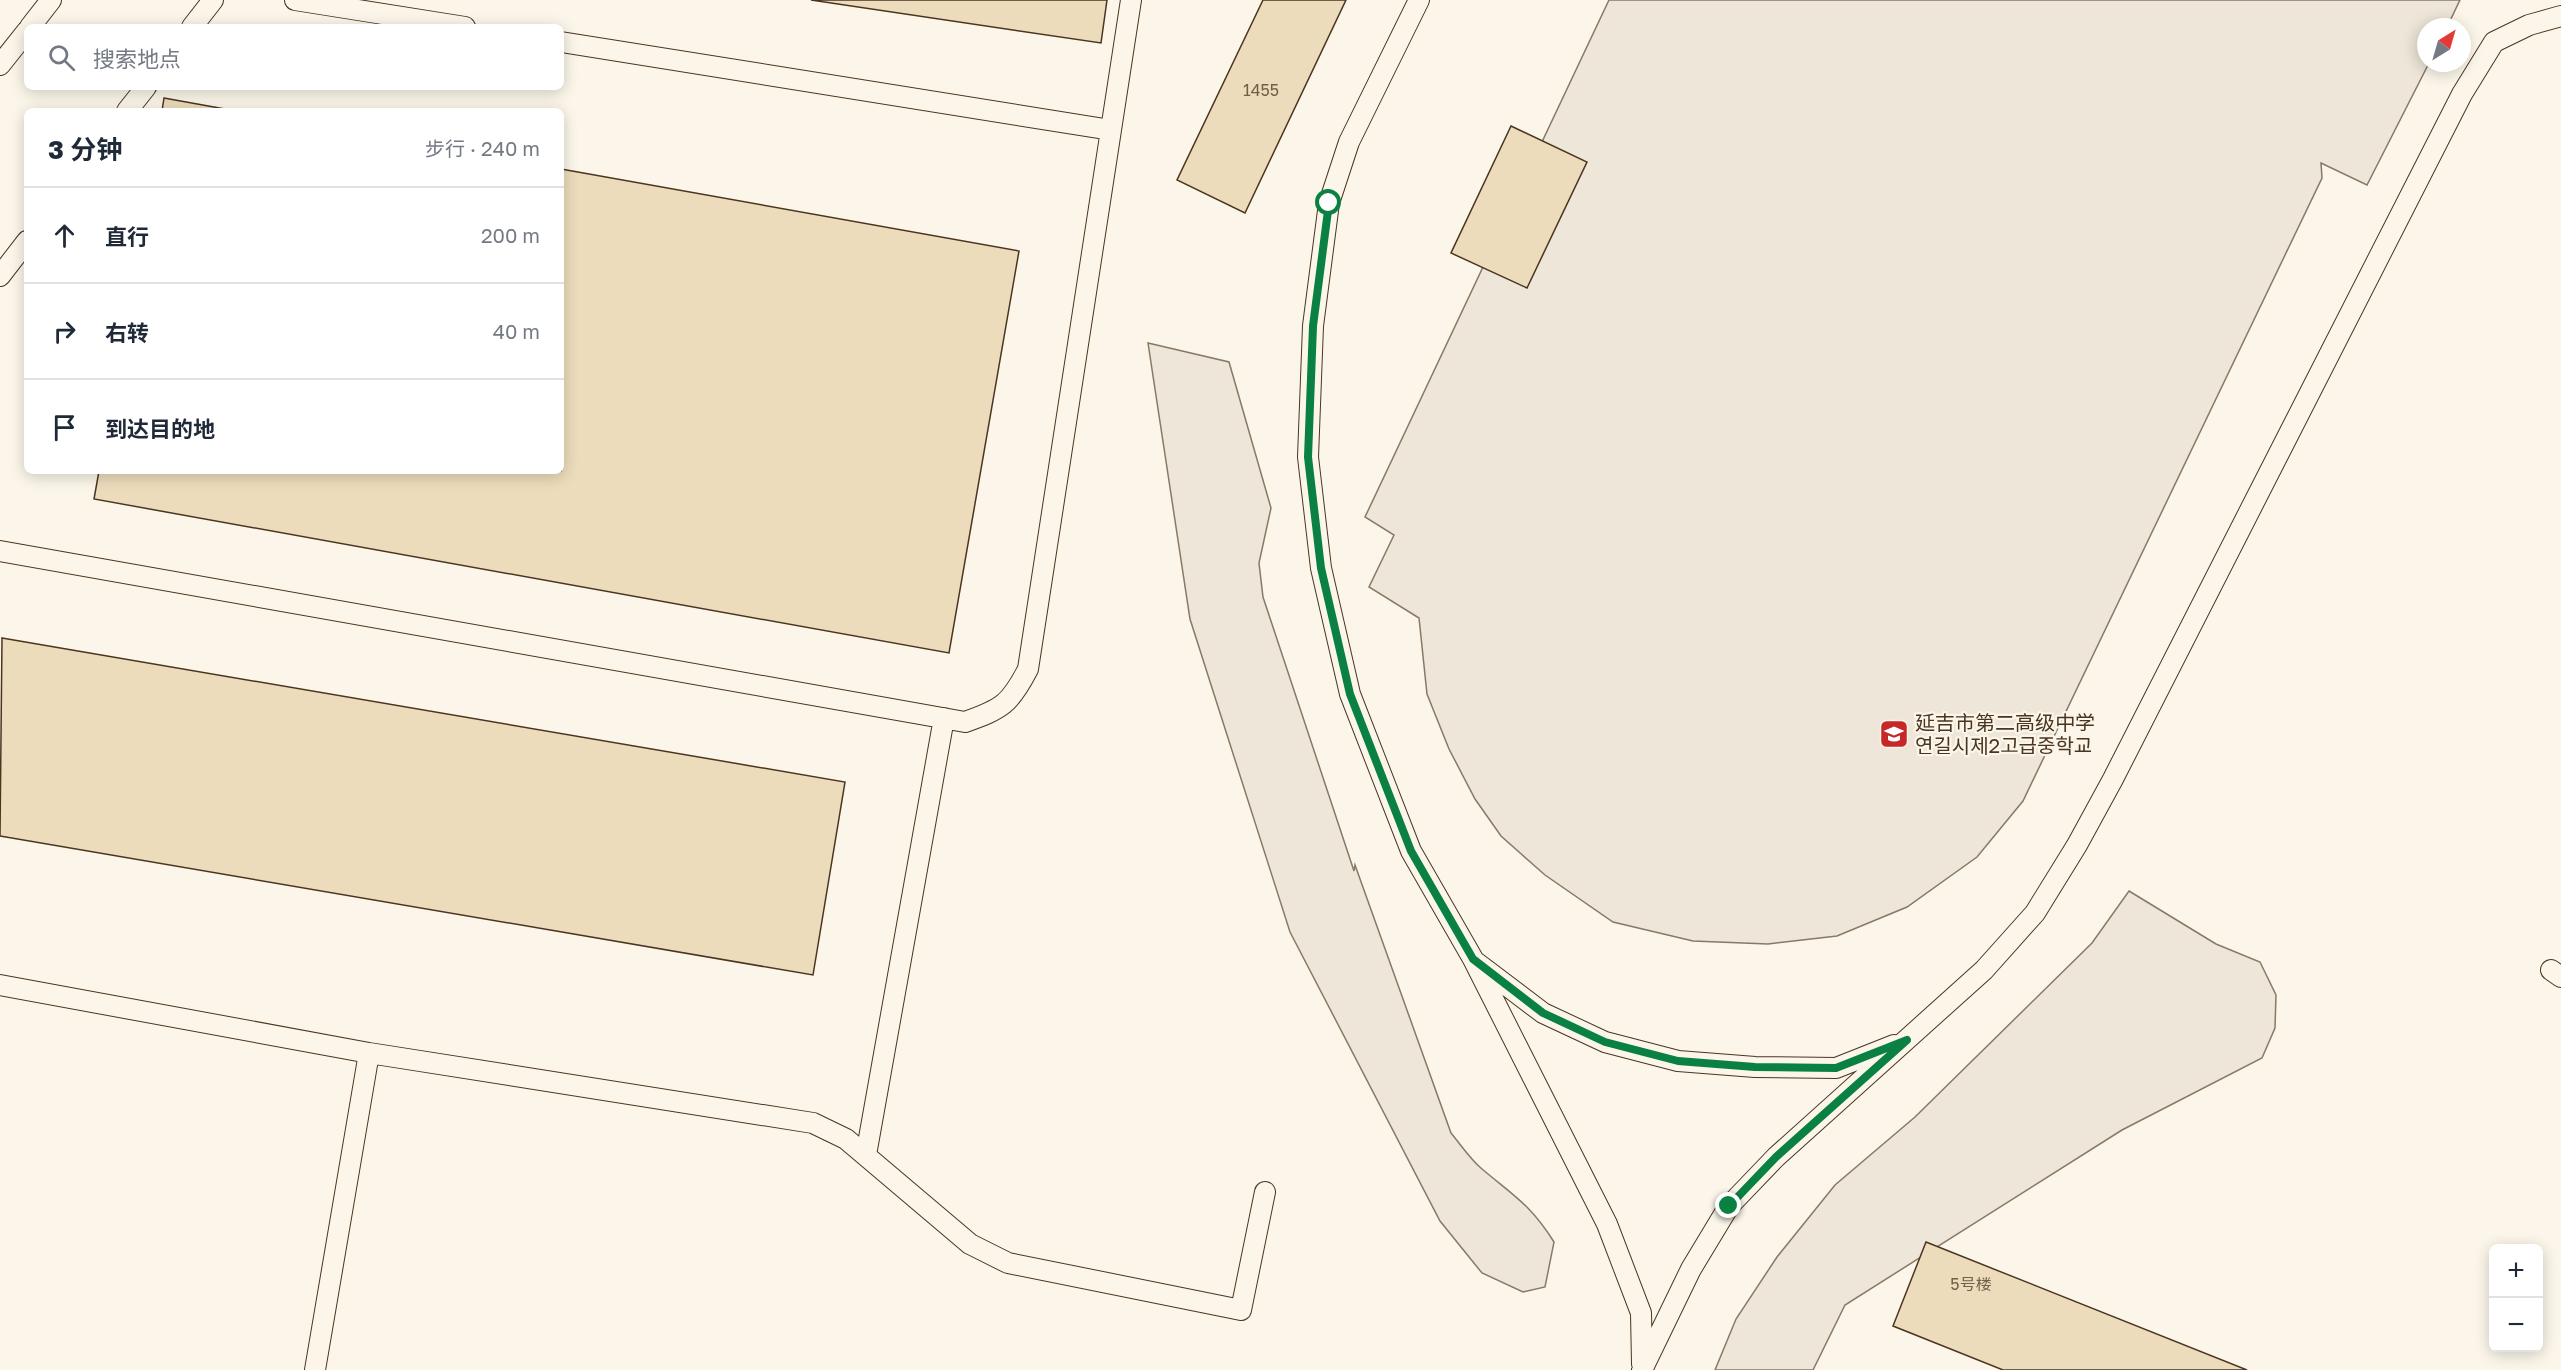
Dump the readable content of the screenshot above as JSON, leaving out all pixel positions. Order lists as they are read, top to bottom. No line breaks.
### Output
{"places":{"school or university":["延吉市第二高级中学 연길시제2고급중학교"]},"house_numbers":["1455","5号楼"],"north":"top right","page":{"search":"搜索地点","heading":["3 分钟","步行 · 240 m"],"list":[["直行","200 m"],["右转","40 m"],"到达目的地"],"map_buttons":["+","−"]}}
